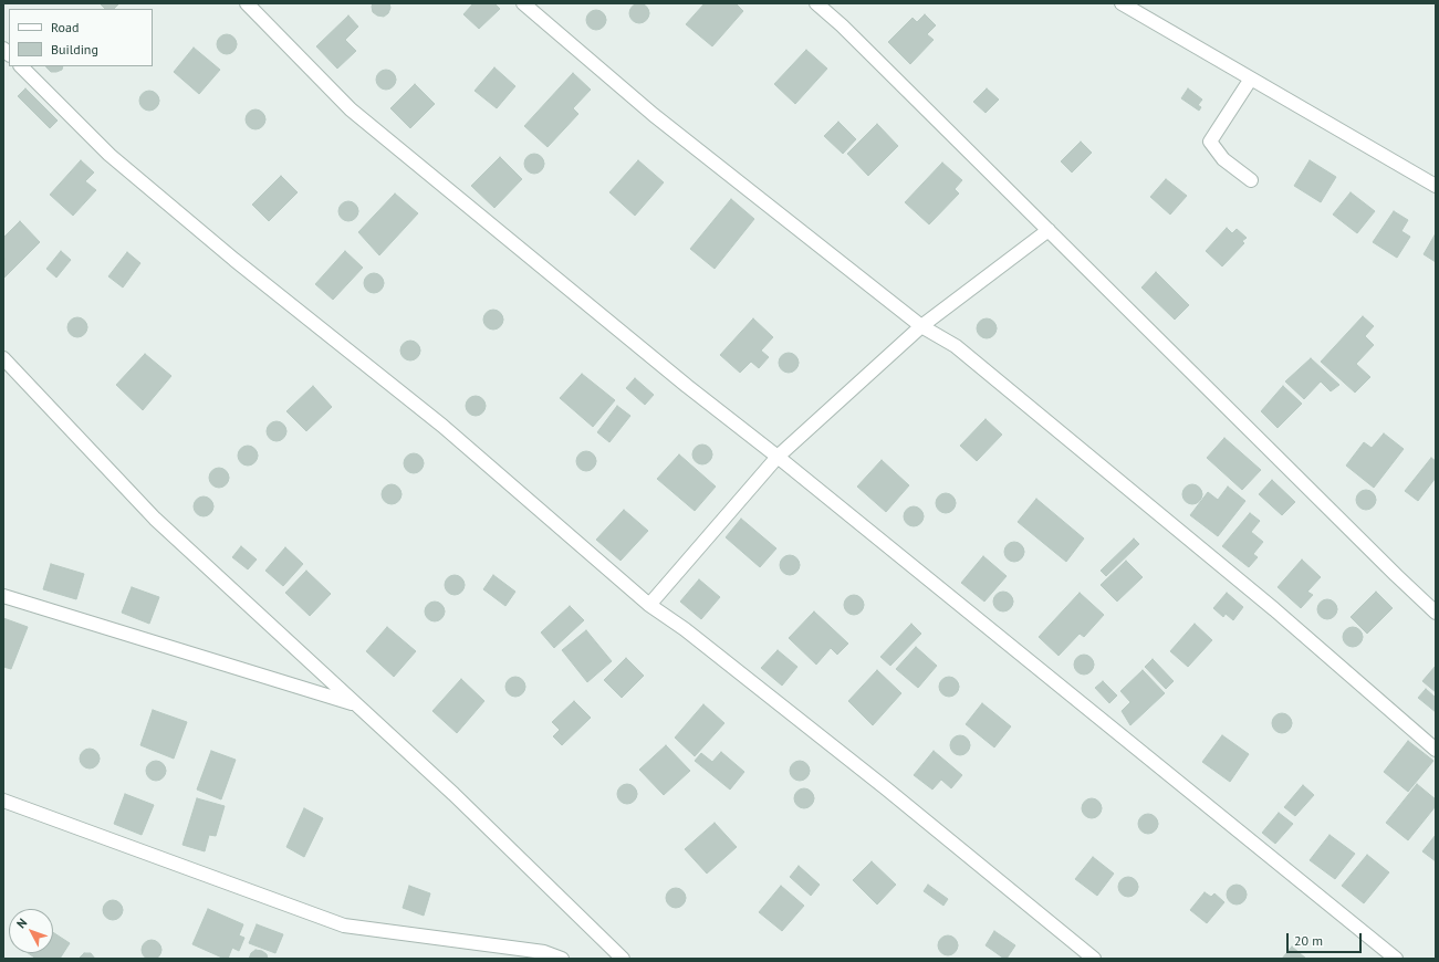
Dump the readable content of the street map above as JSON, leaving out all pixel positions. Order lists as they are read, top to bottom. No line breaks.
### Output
{"legend":["Road","Building"],"scale_bar":"20 m","north":"top left"}
